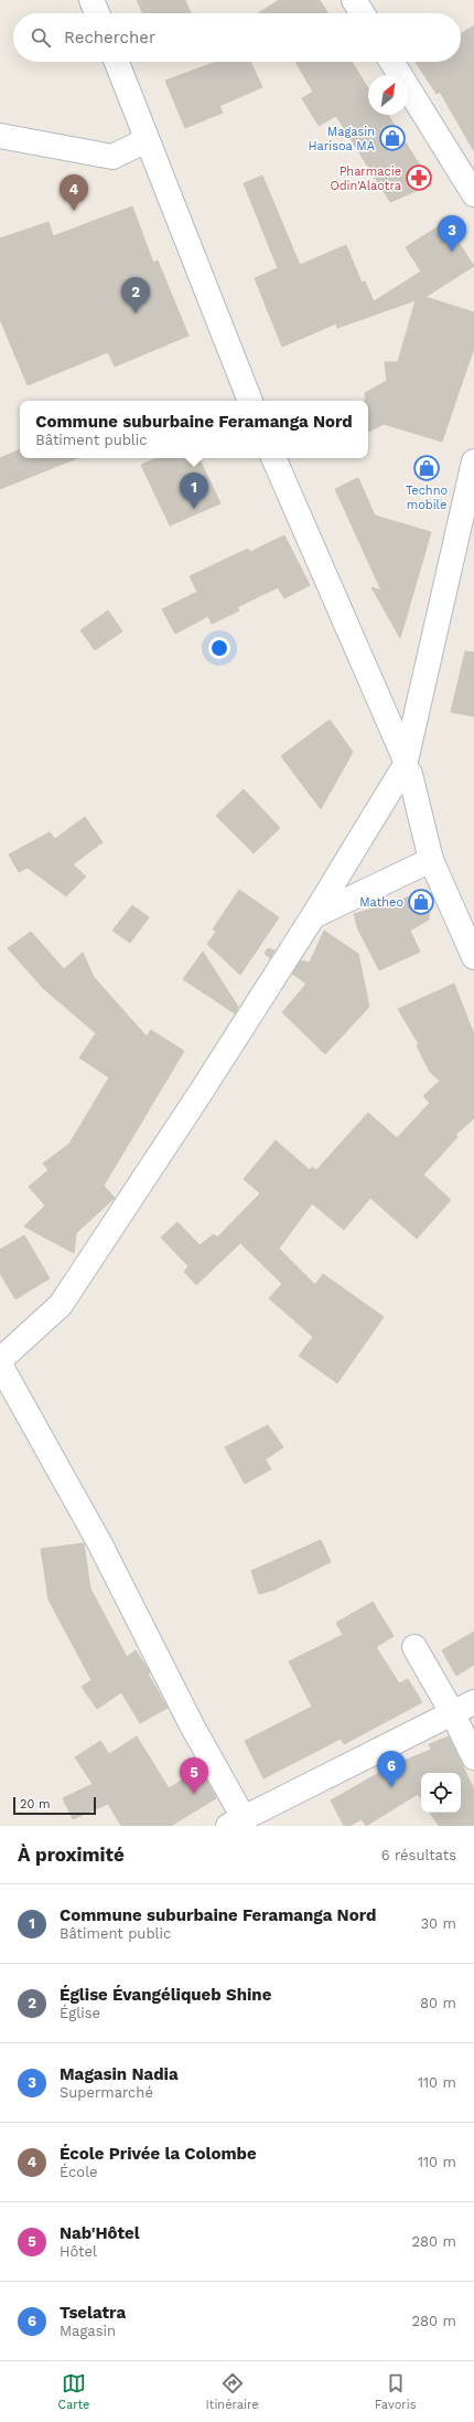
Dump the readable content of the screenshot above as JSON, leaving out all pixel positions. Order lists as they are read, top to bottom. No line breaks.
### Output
{"places":{"shop":["Magasin Harisoa MA","Techno mobile","Matheo"],"pharmacy":["Pharmacie Odin'Alaotra"]},"scale_bar":"20 m","north":"top right","page":{"search":"Rechercher","pins":["4","3","2","1","6","5"],"popup":["Commune suburbaine Feramanga Nord","Bâtiment public"],"scale":"20 m","heading":["À proximité","6 résultats"],"list":[{"mark":"1","name":"Commune suburbaine Feramanga Nord","note":"Bâtiment public","value":"30 m"},{"mark":"2","name":"Église Évangéliqueb Shine","note":"Église","value":"80 m"},{"mark":"3","name":"Magasin Nadia","note":"Supermarché","value":"110 m"},{"mark":"4","name":"École Privée la Colombe","note":"École","value":"110 m"},{"mark":"5","name":"Nab'Hôtel","note":"Hôtel","value":"280 m"},{"mark":"6","name":"Tselatra","note":"Magasin","value":"280 m"}],"nav":["Carte","Itinéraire","Favoris"]}}
